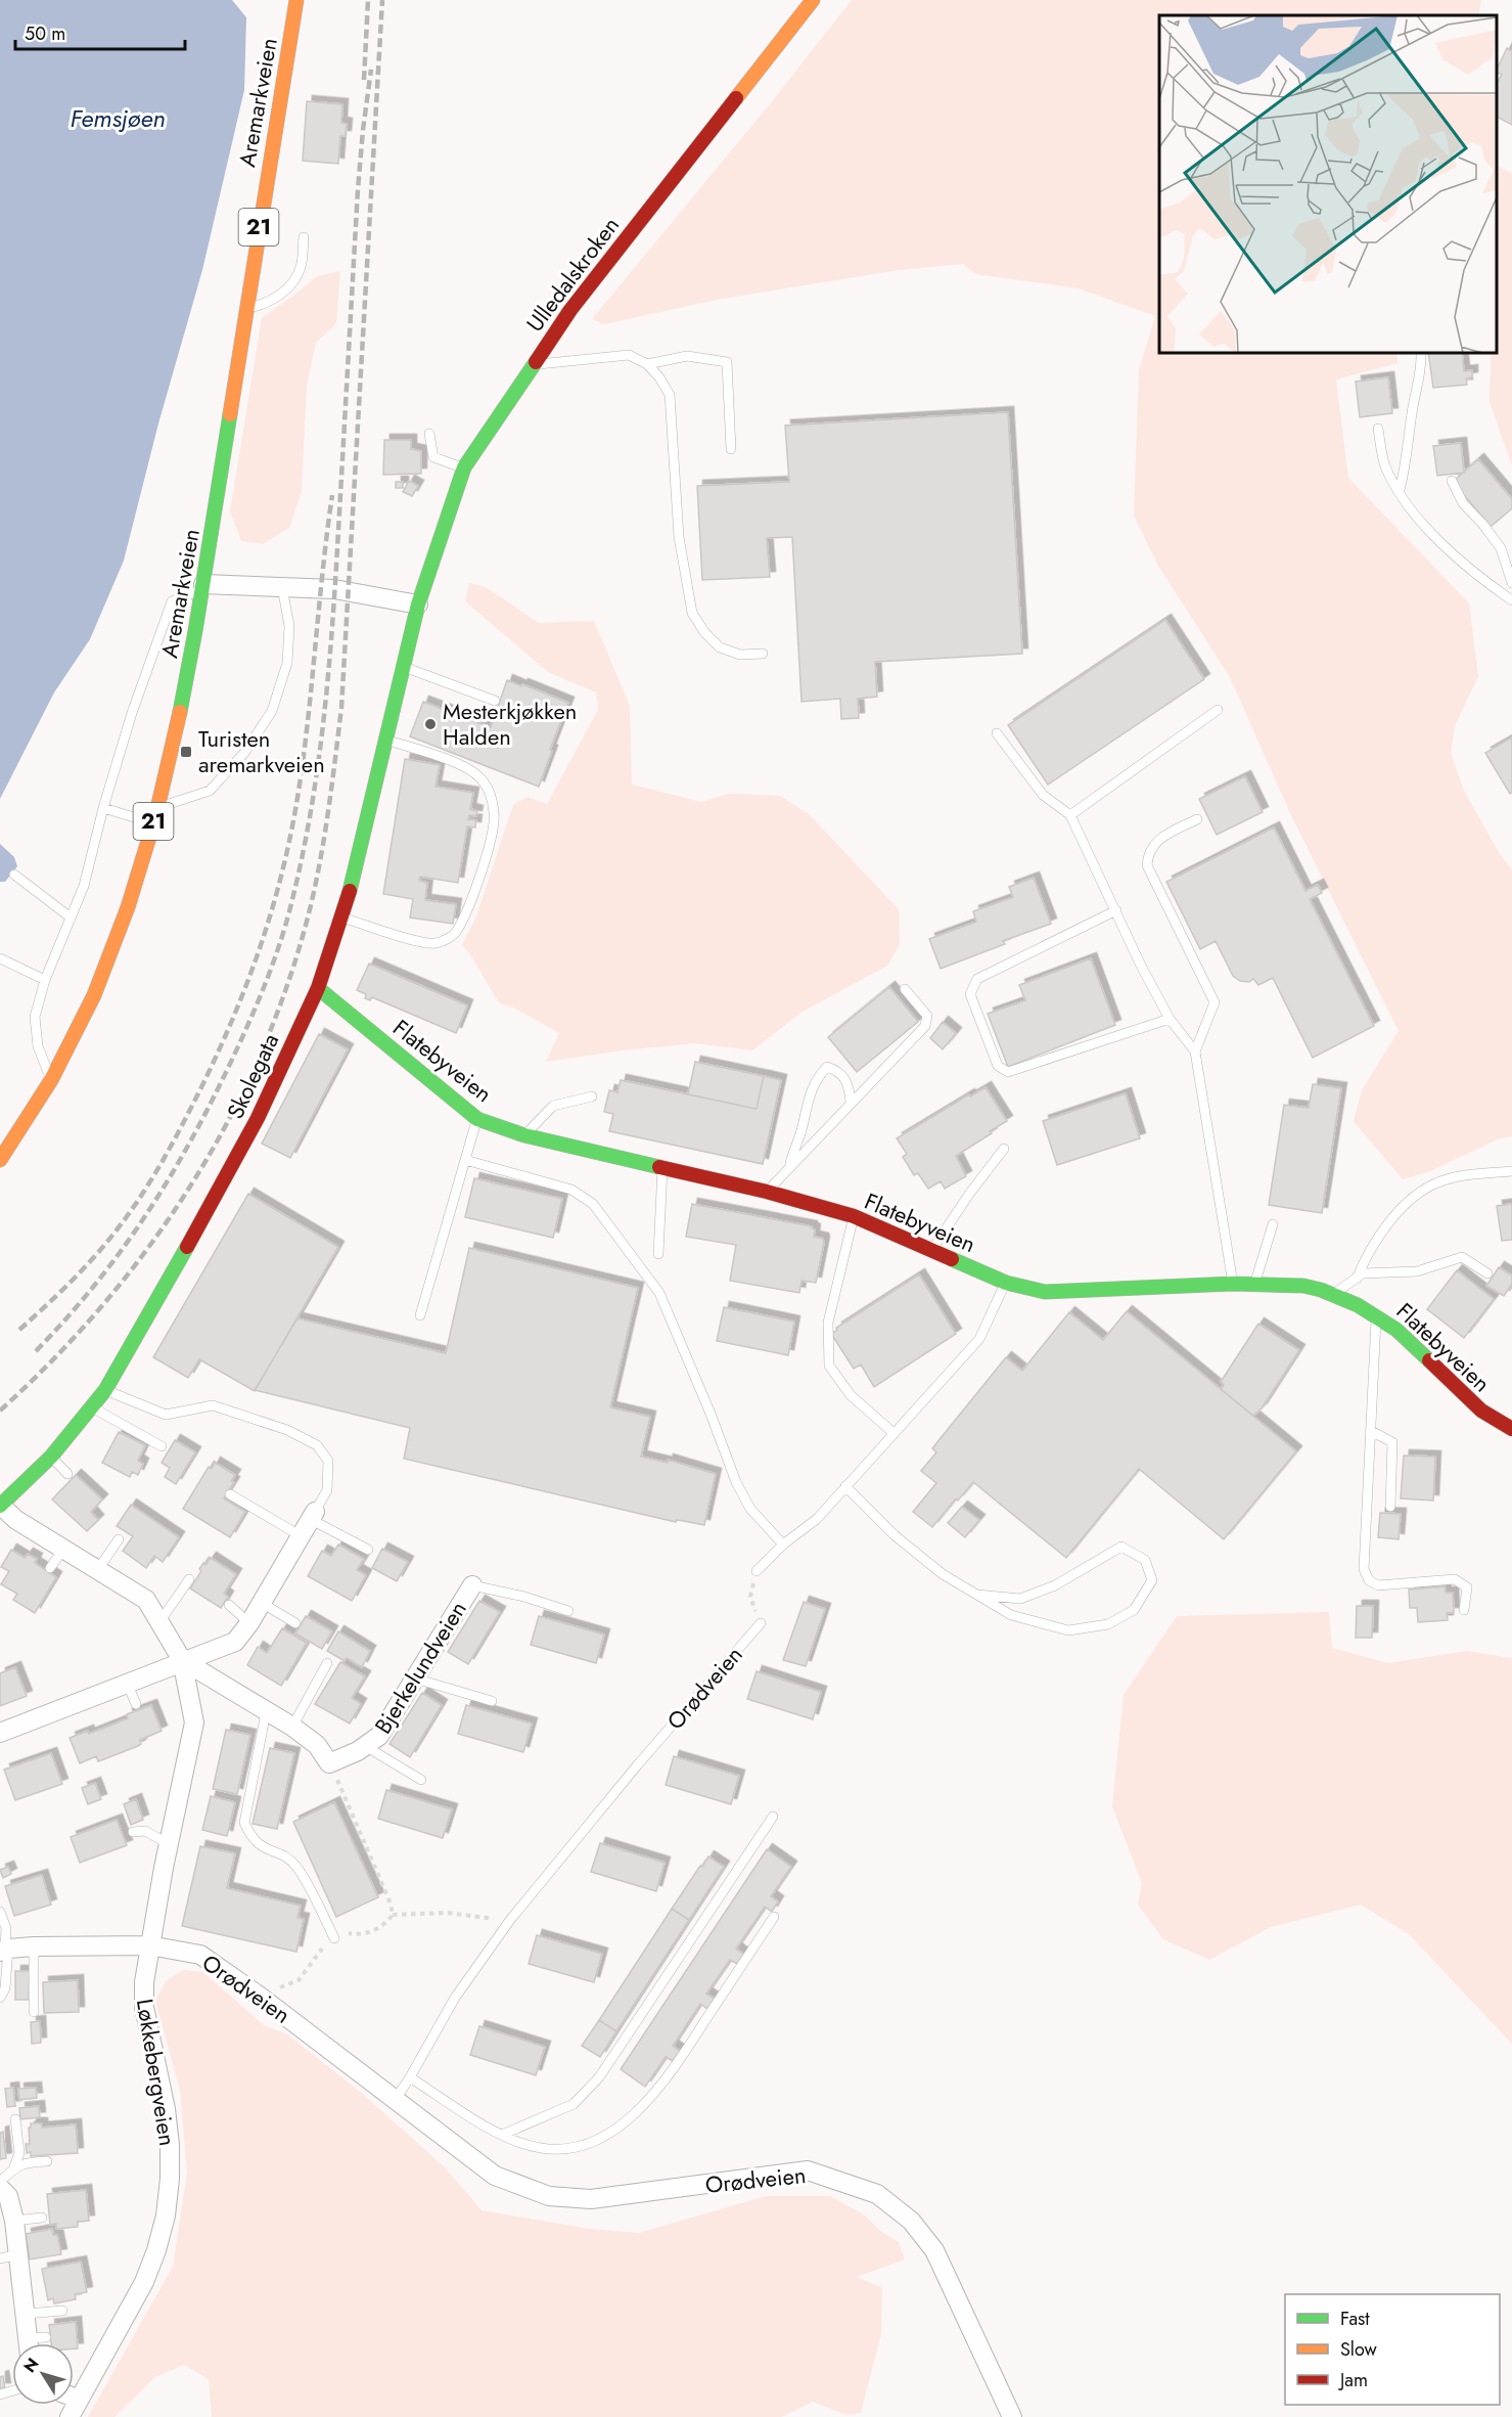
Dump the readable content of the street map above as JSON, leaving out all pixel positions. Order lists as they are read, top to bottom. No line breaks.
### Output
{"streets":{"street":["Aremarkveien","21","Ulledalskroken","Flatebyveien","Skolegata","Bjerkelundveien","Orødveien","Løkkebergveien"]},"crossings":[["Ulledalskroken","Skolegata"],["Flatebyveien","Skolegata"],["Orødveien","Løkkebergveien"]],"water":["Femsjøen"],"places":{"other":["Mesterkjøkken Halden"],"transit":["Turisten aremarkveien"]},"legend":["Fast","Slow","Jam"],"scale_bar":"50 m","north":"top left"}
